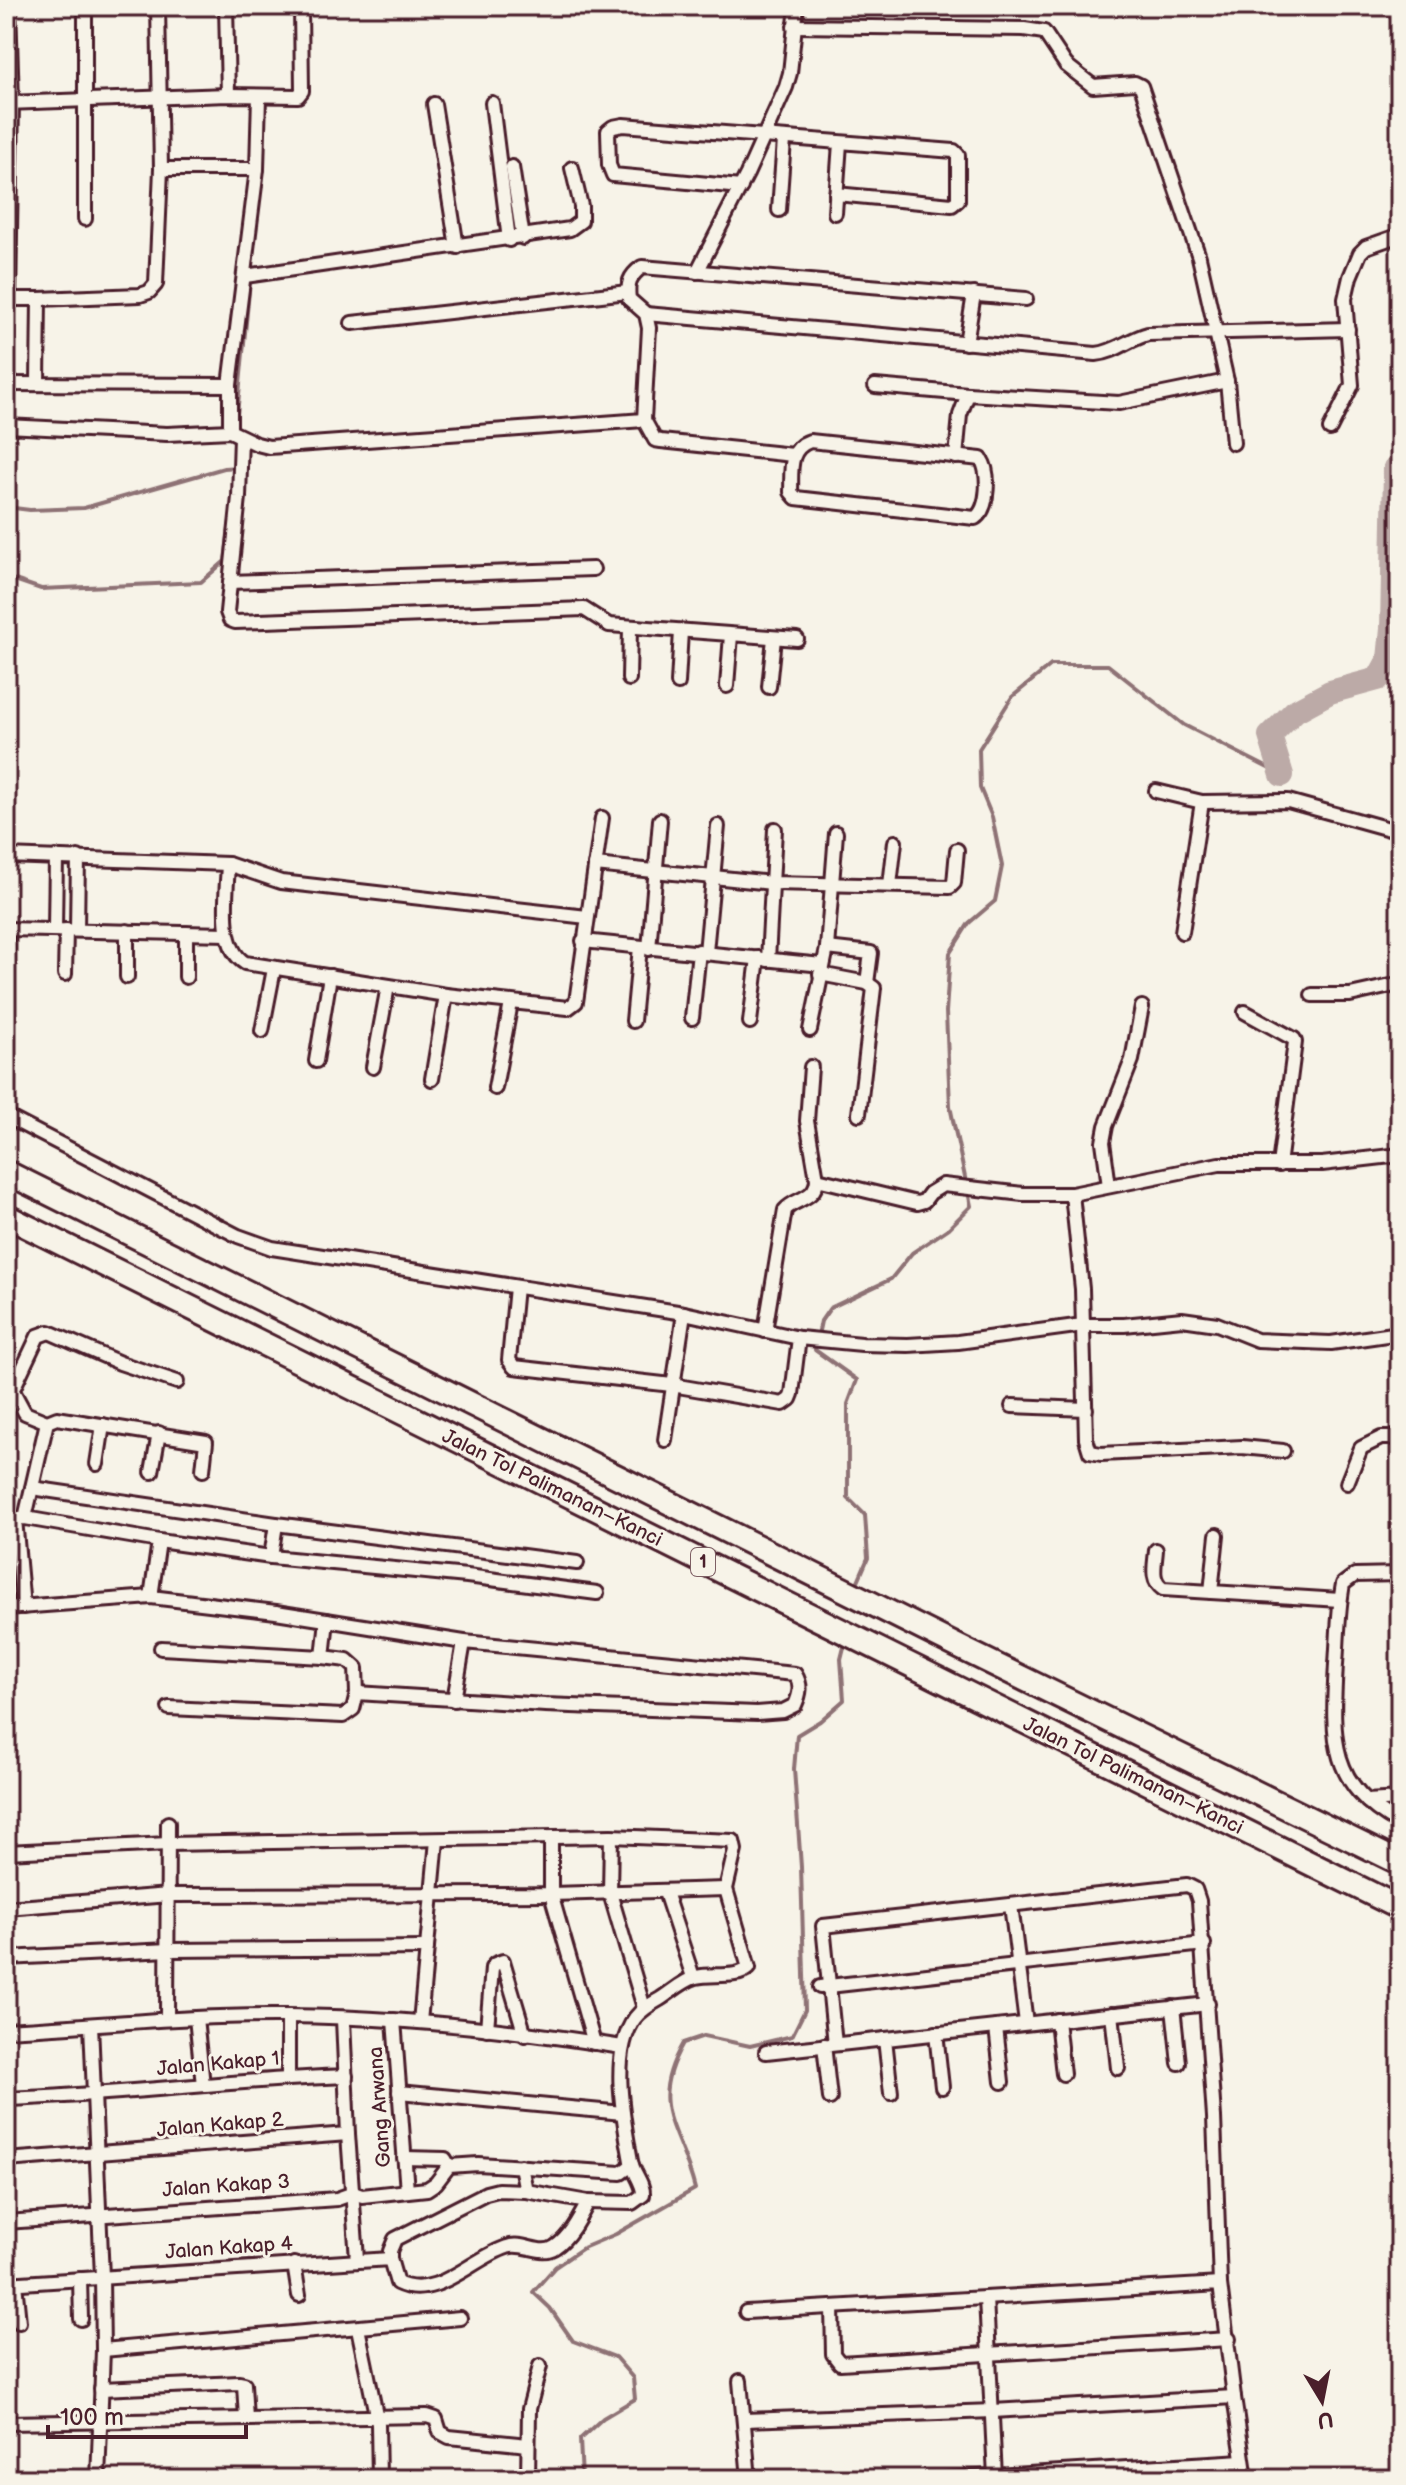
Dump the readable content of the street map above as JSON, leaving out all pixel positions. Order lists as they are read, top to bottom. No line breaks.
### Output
{"streets":{"highway":["Jalan Tol Palimanan–Kanci","1"],"street":["Jalan Kakap 1","Gang Arwana","Jalan Kakap 2","Jalan Kakap 3","Jalan Kakap 4"]},"crossings":[["Gang Arwana","Jalan Kakap 3"]],"scale_bar":"100 m","north":"bottom"}
